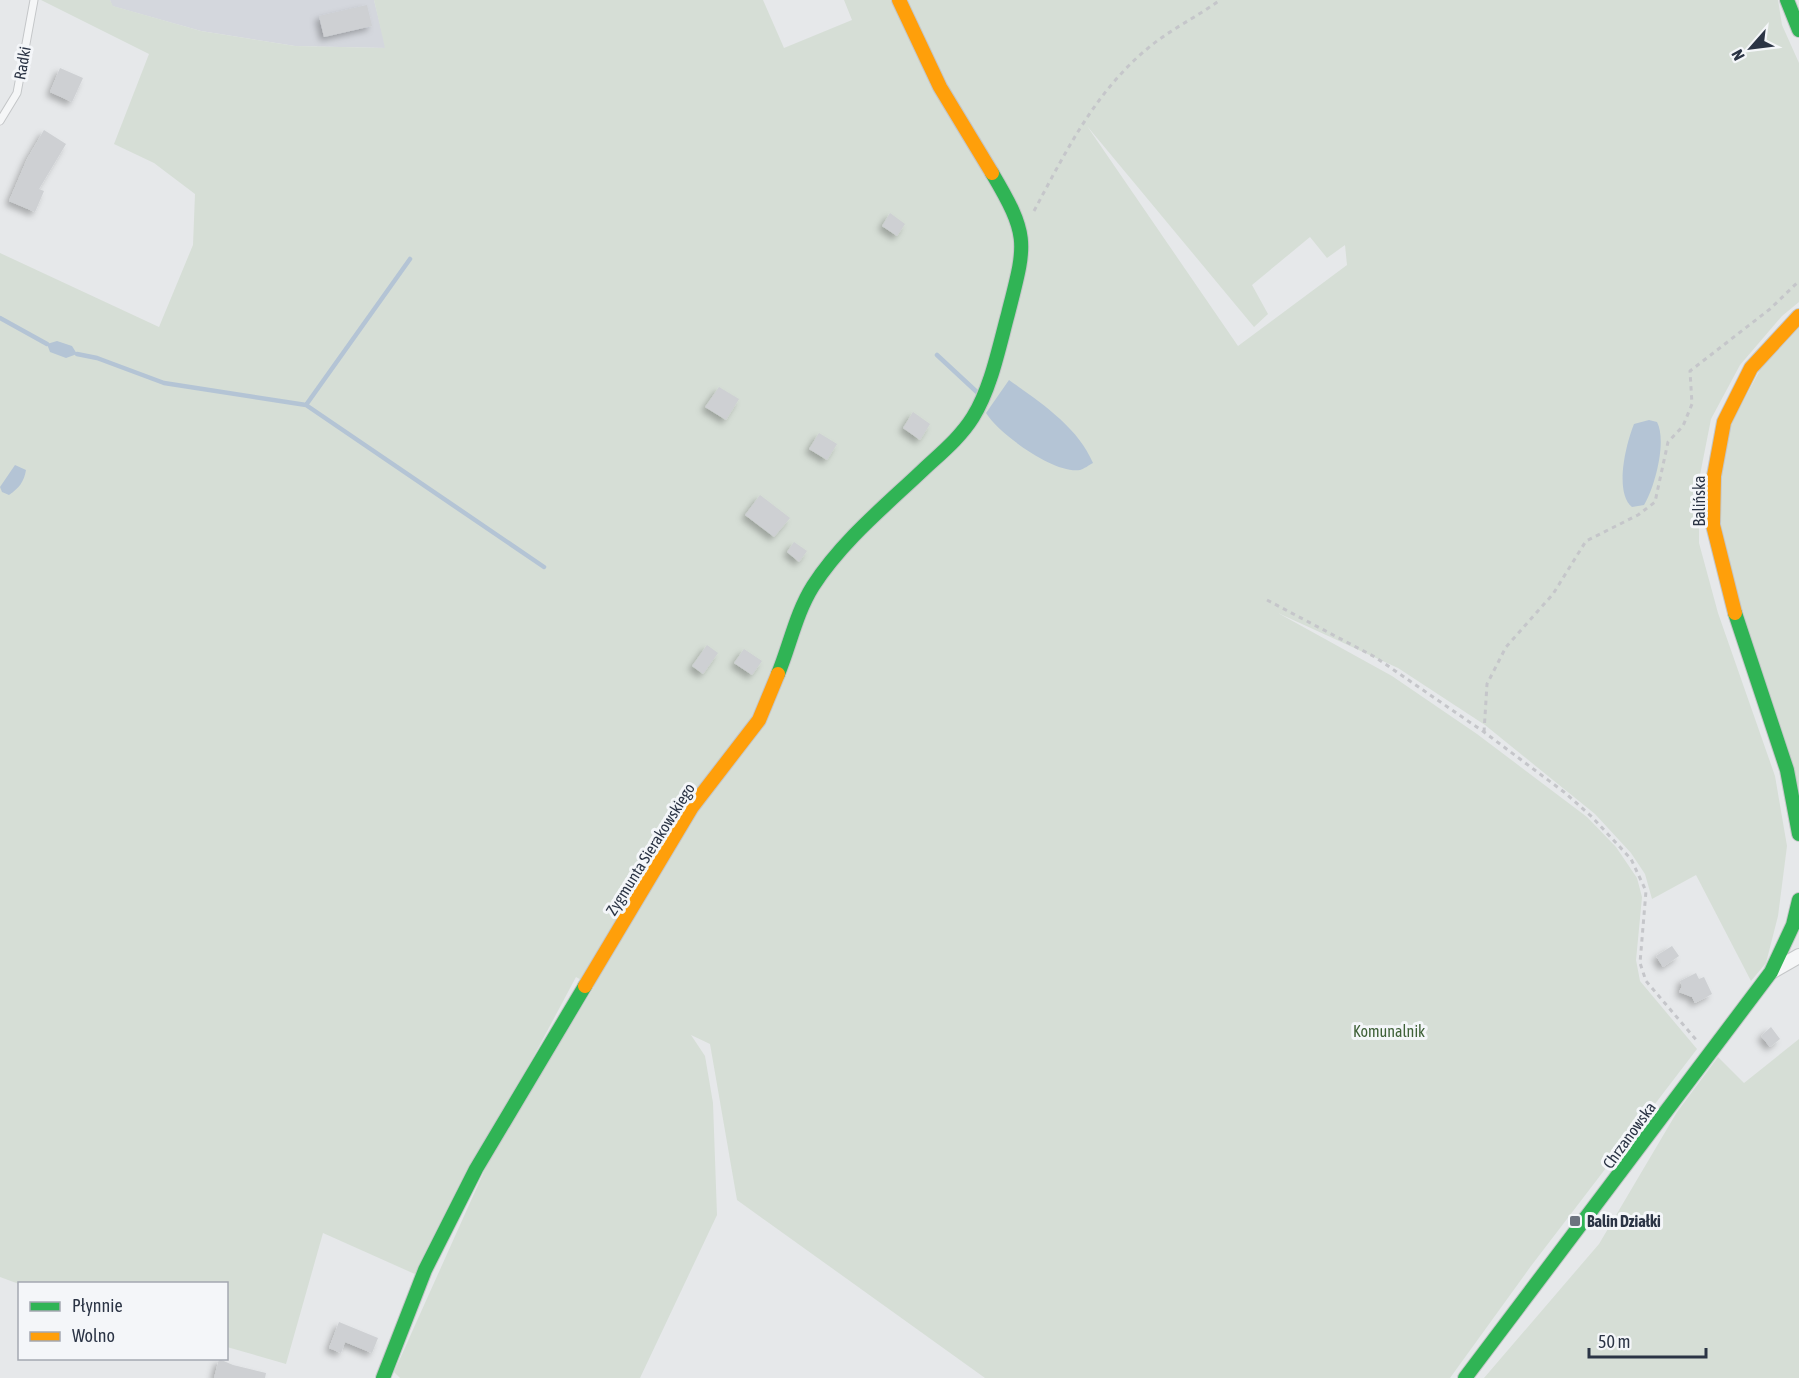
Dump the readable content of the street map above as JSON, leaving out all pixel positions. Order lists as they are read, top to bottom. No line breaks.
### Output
{"streets":{"street":["Balińska","Zygmunta Sierakowskiego","Chrzanowska"],"lane":["Radki"]},"parks":["Komunalnik"],"places":{"transit":["Balin Działki"]},"legend":["Płynnie","Wolno"],"scale_bar":"50 m","north":"bottom left"}
